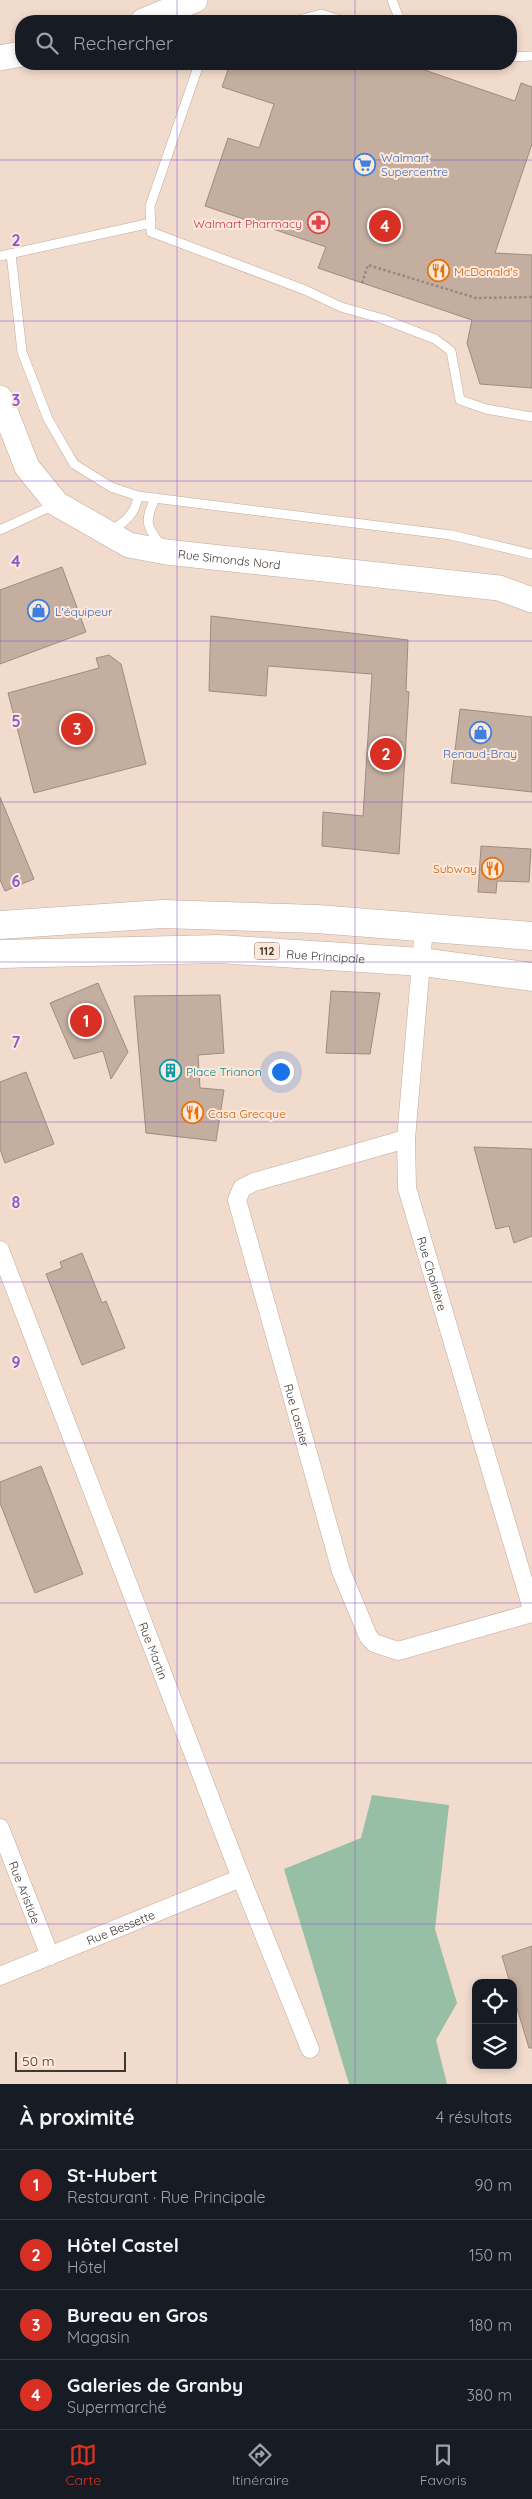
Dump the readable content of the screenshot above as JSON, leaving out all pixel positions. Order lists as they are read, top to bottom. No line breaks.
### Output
{"streets":{"main road":["112","Rue Principale"],"street":["Rue Simonds Nord","Rue Choinière","Rue Lasnier","Rue Martin","Rue Aristide","Rue Bessette"]},"crossings":[["Rue Principale","Rue Choinière"],["Rue Choinière","Rue Lasnier"],["Rue Martin","Rue Bessette"],["Rue Aristide","Rue Bessette"]],"places":{"supermarket":["Walmart Supercentre"],"pharmacy":["Walmart Pharmacy"],"restaurant":["McDonald's","Subway","Casa Grecque"],"shop":["L'équipeur","Renaud-Bray"],"building":["Place Trianon"]},"scale_bar":"50 m","page":{"search":"Rechercher","pins":["4","3","2","1"],"scale":"50 m","heading":["À proximité","4 résultats"],"list":[{"mark":"1","name":"St-Hubert","note":"Restaurant · Rue Principale","value":"90 m"},{"mark":"2","name":"Hôtel Castel","note":"Hôtel","value":"150 m"},{"mark":"3","name":"Bureau en Gros","note":"Magasin","value":"180 m"},{"mark":"4","name":"Galeries de Granby","note":"Supermarché","value":"380 m"}],"nav":["Carte","Itinéraire","Favoris"]},"grid":{"rows":["2","3","4","5","6","7","8","9"]}}
